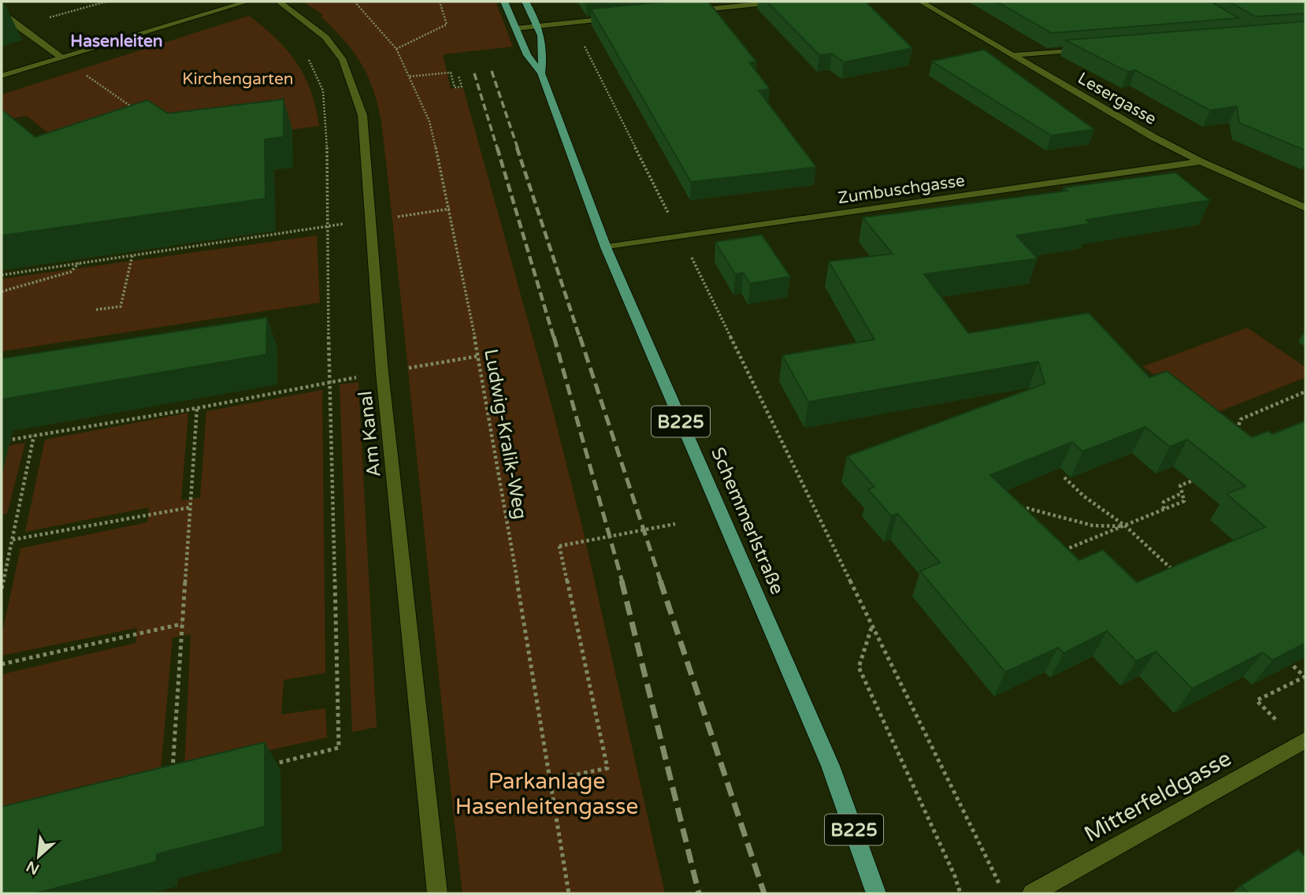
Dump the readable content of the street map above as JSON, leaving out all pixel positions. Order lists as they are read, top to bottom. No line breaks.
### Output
{"streets":{"main road":["B225","Schemmerlstraße"],"street":["Lesergasse","Zumbuschgasse","Am Kanal","Mitterfeldgasse"],"path":["Ludwig-Kralik-Weg"]},"crossings":[["Lesergasse","Zumbuschgasse"],["Zumbuschgasse","Schemmerlstraße"]],"districts":["Hasenleiten"],"parks":["Kirchengarten","Parkanlage Hasenleitengasse"],"north":"bottom left"}
